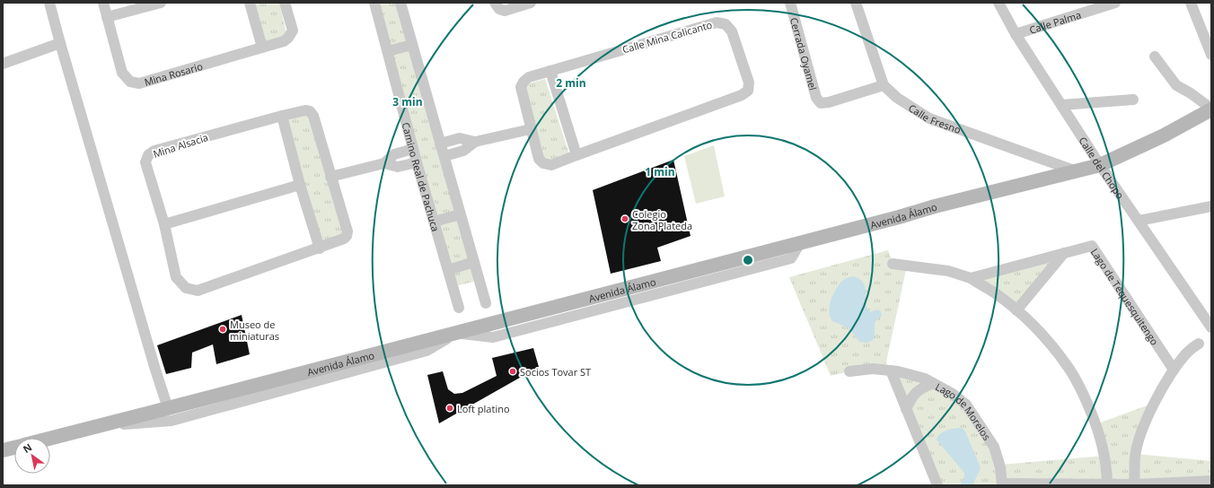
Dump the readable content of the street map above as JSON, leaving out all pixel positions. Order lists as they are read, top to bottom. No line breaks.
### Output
{"streets":{"street":["Calle Palma","Calle Mina Calicanto","Cerrada Oyamel","Mina Rosario","Calle Fresno","Mina Alsacia","Calle del Chopo","Camino Real de Pachuca","Avenida Álamo","Lago de Tequesquitengo","Lago de Morelos"]},"crossings":[["Calle Palma","Calle del Chopo"],["Cerrada Oyamel","Calle Fresno"],["Calle Fresno","Avenida Álamo"],["Calle del Chopo","Avenida Álamo"]],"places":["Colegio Zona Plateda","Museo de miniaturas","Socios Tovar ST","Loft platino"],"north":"top left","rings":["2 min","3 min","1 min"]}
